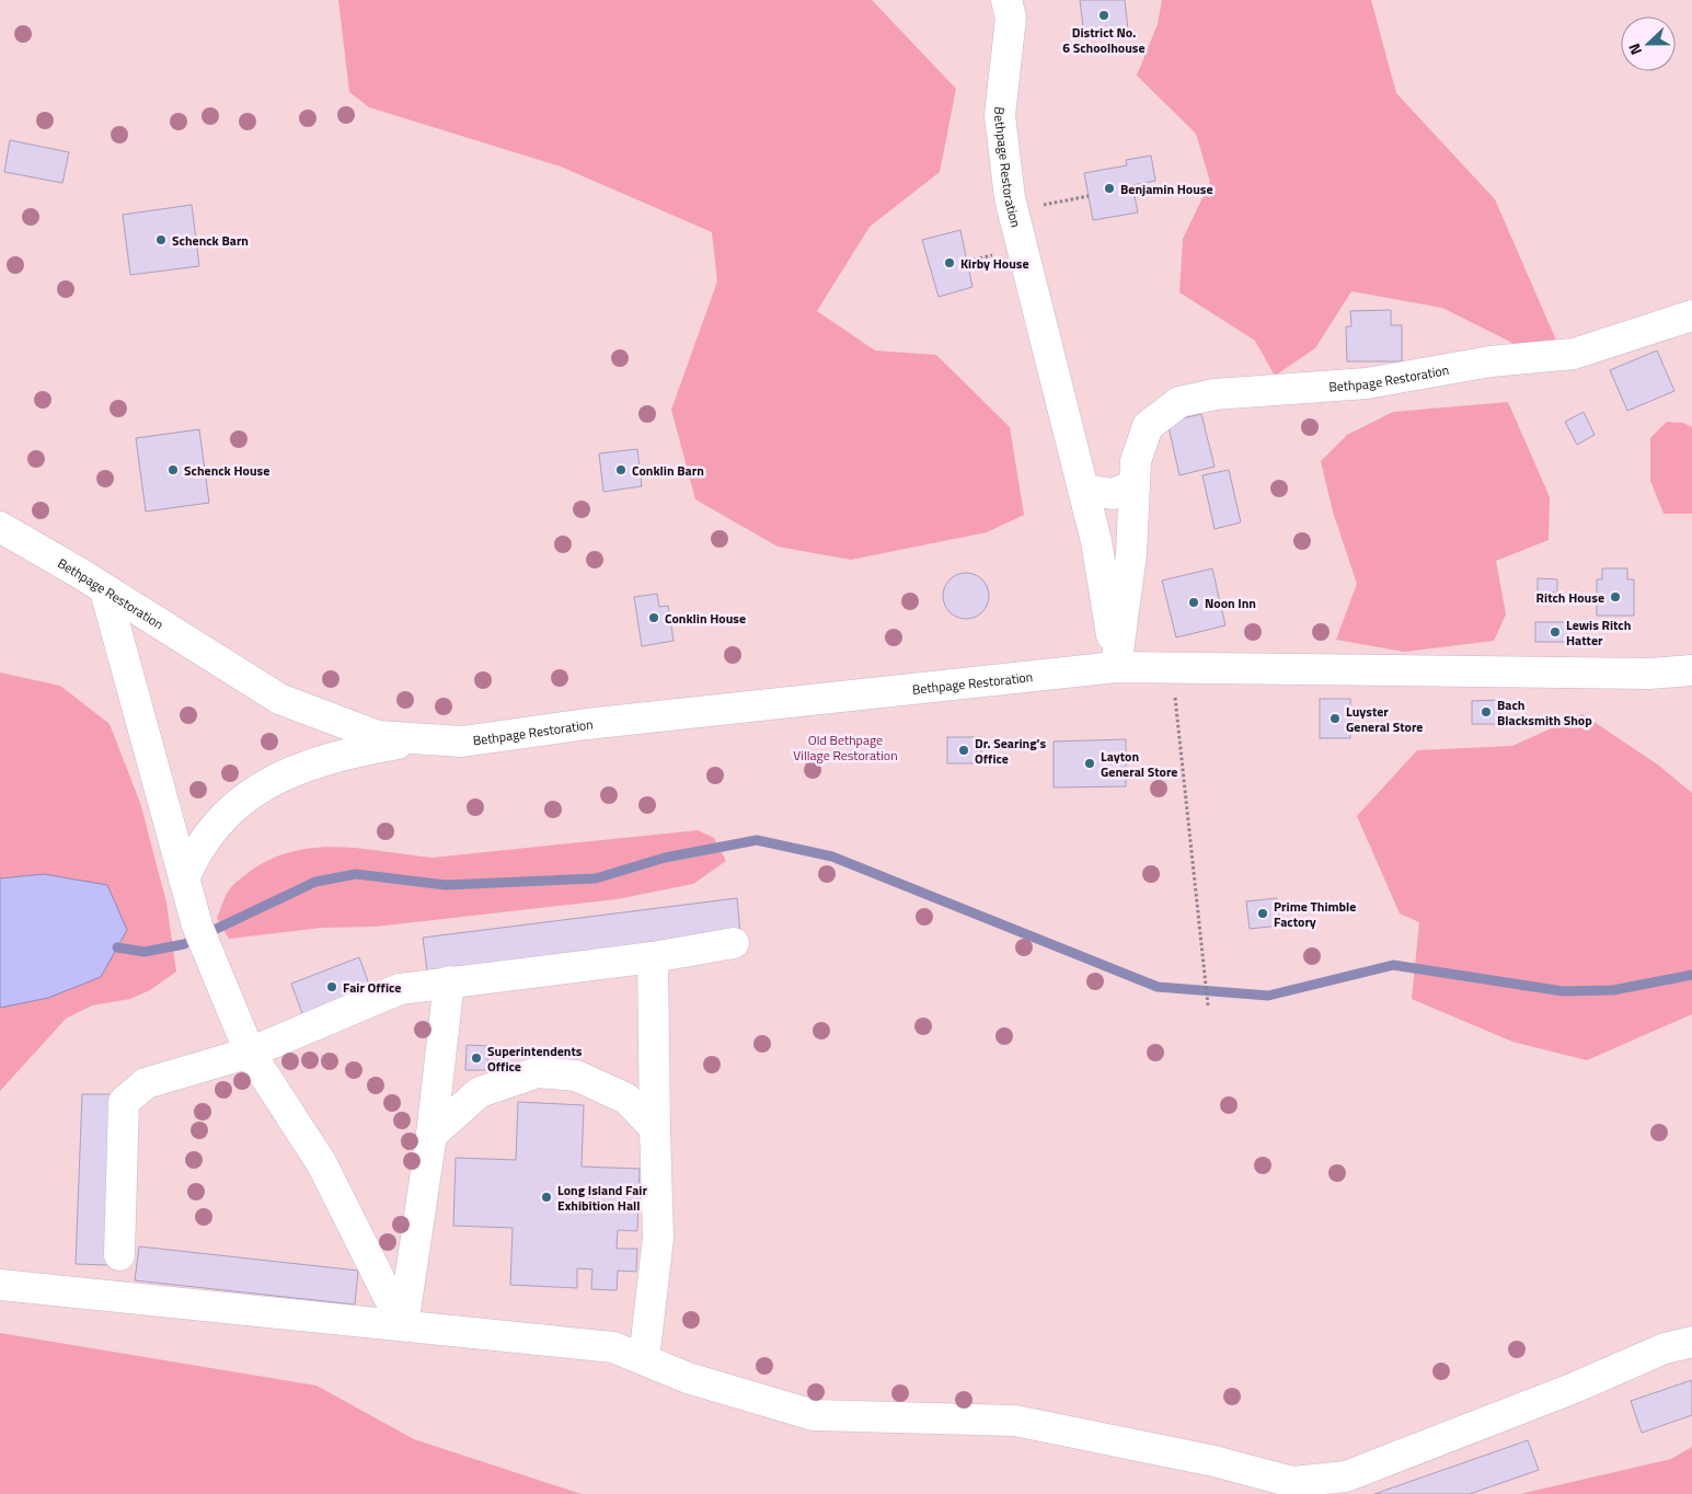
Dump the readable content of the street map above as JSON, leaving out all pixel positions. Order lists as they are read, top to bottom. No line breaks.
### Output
{"streets":{"street":["Bethpage Restoration"]},"parks":["Old Bethpage Village Restoration"],"places":["District No. 6 Schoolhouse","Benjamin House","Schenck Barn","Kirby House","Schenck House","Conklin Barn","Ritch House","Noon Inn","Conklin House","Lewis Ritch Hatter","Bach Blacksmith Shop","Luyster General Store","Dr. Searing's Office","Layton General Store","Prime Thimble Factory","Fair Office","Superintendents Office","Long Island Fair Exhibition Hall"],"north":"left"}
